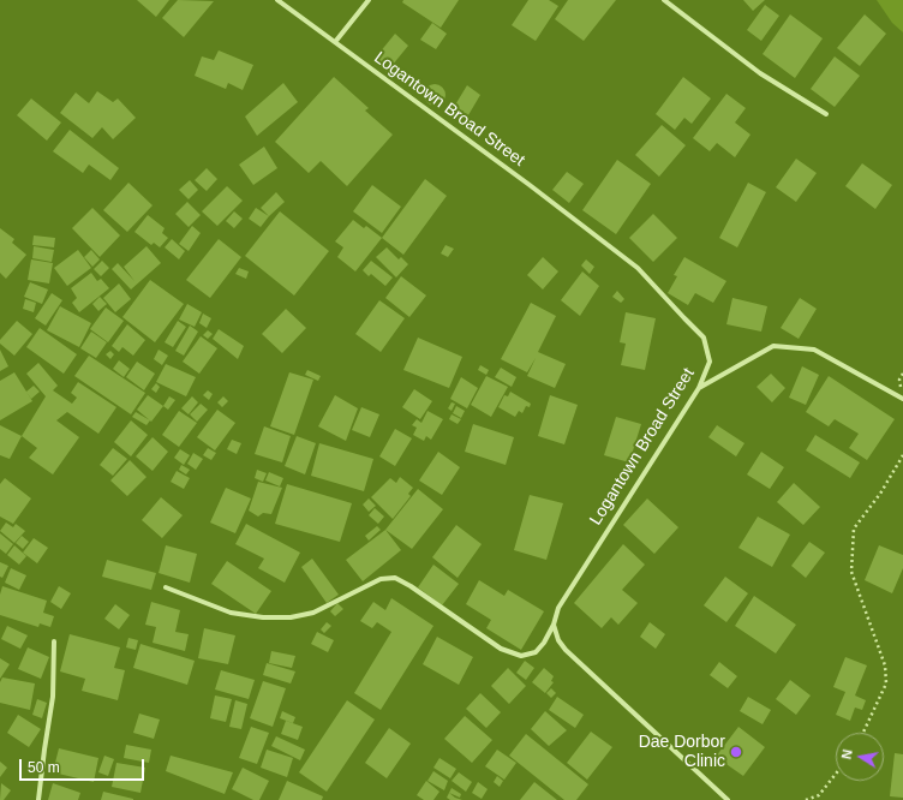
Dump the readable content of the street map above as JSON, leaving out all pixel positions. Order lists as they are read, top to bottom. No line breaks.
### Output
{"streets":{"street":["Logantown Broad Street"]},"places":["Dae Dorbor Clinic"],"scale_bar":"50 m","north":"left"}
